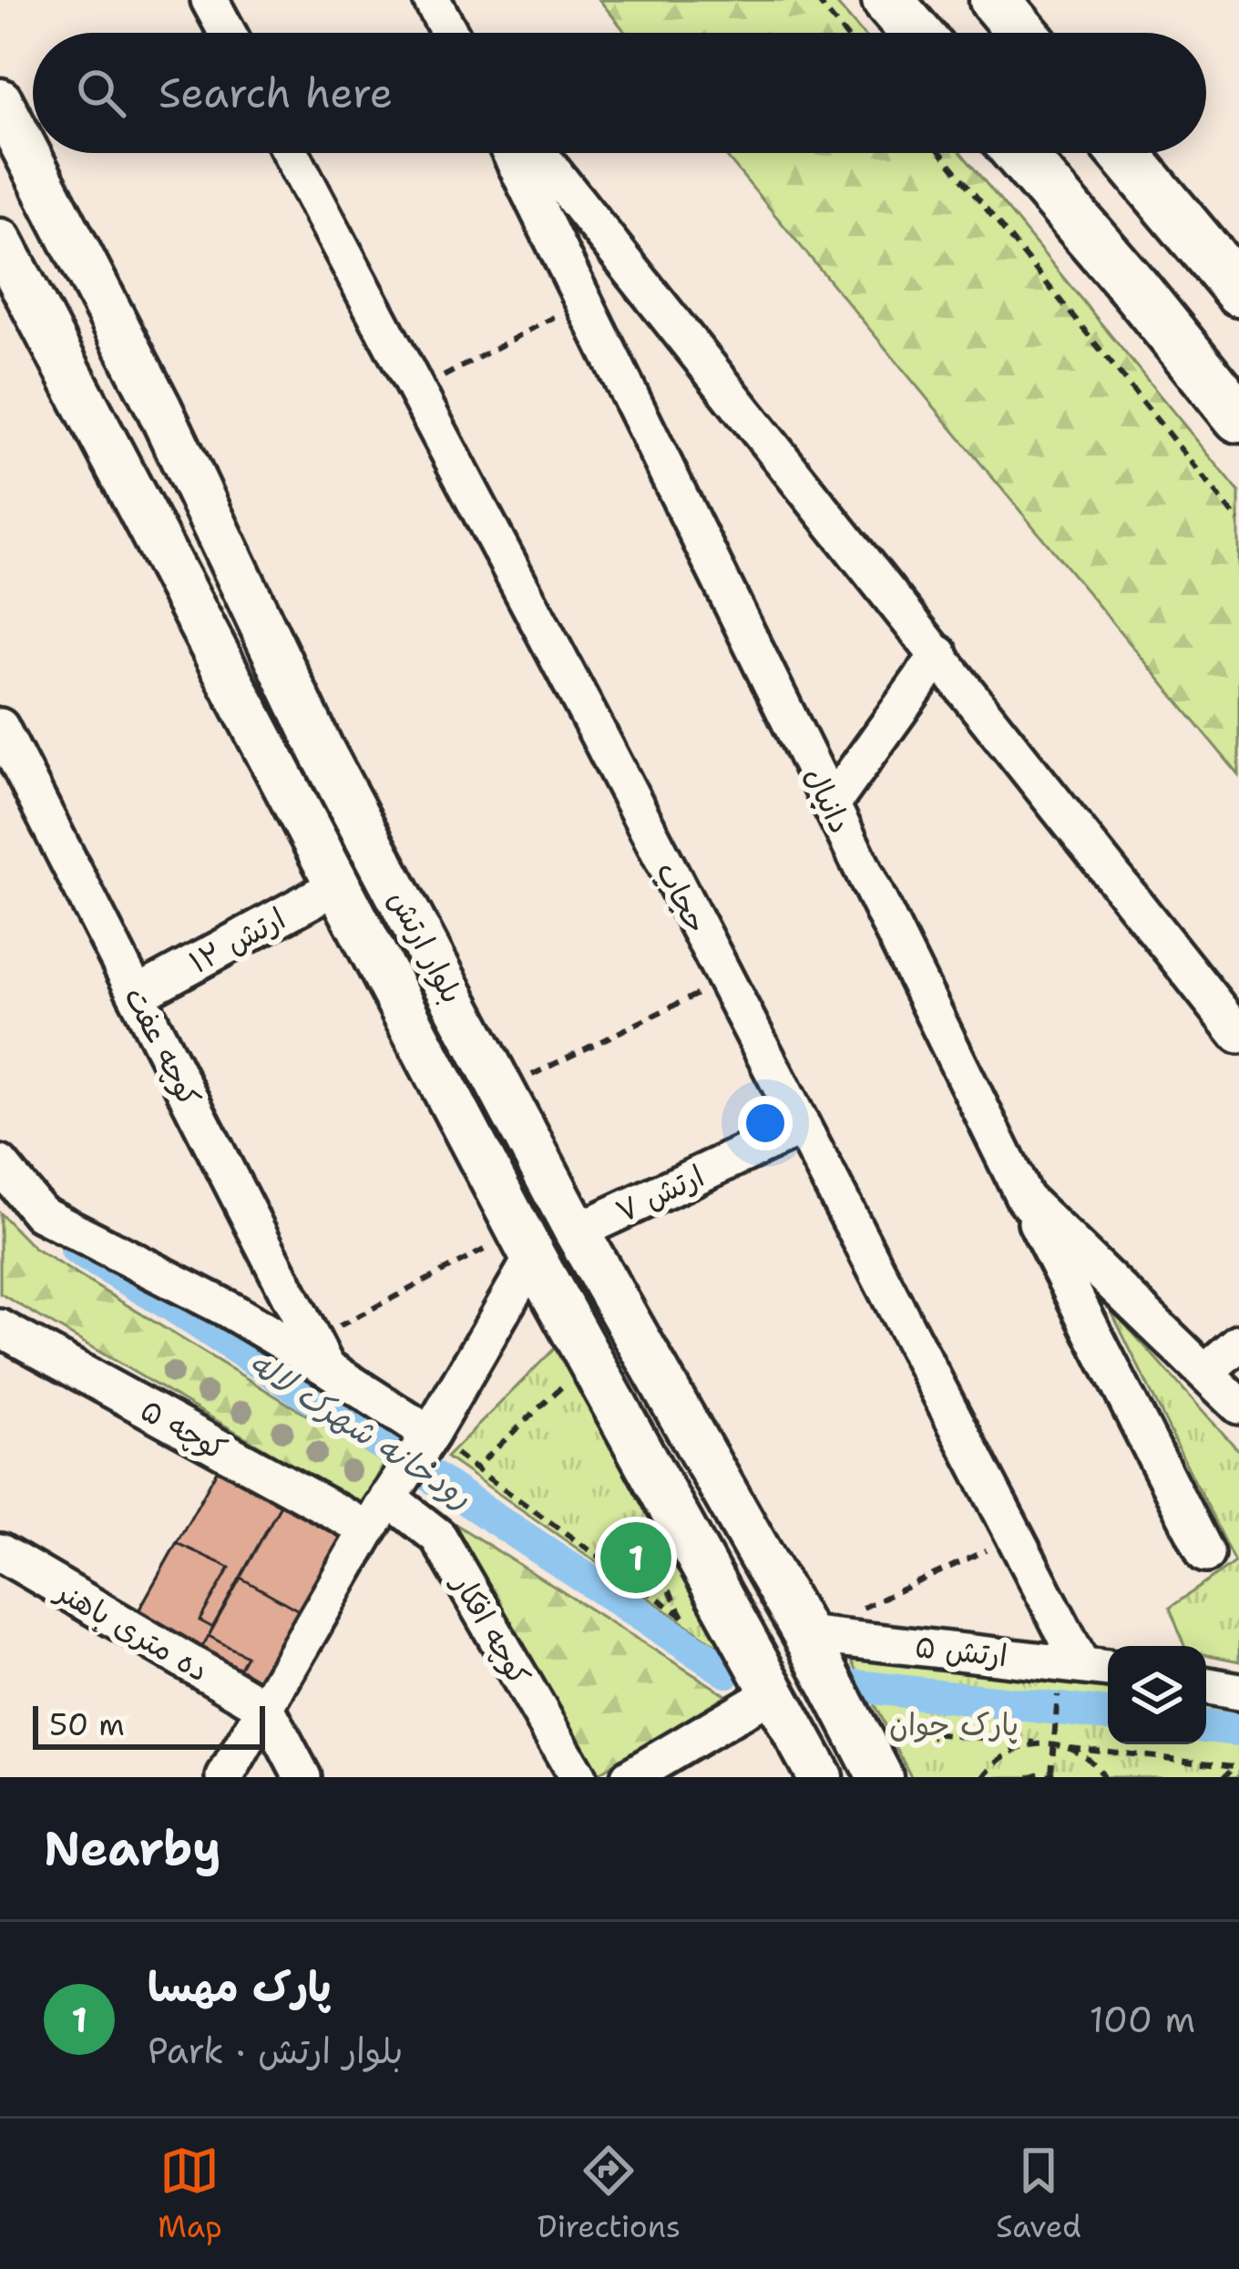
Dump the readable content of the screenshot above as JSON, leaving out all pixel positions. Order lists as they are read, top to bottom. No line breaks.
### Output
{"streets":{"street":["دانیال","حجاب","ارتش ۱۲","بلوار ارتش","کوچه عفت","ارتش ۷","کوچه ۵","کوچه افکار","ده متری باهنر","ارتش ۵"]},"crossings":[["حجاب","ارتش ۷"],["حجاب","ارتش ۵"],["ارتش ۱۲","بلوار ارتش"],["ارتش ۱۲","کوچه عفت"],["بلوار ارتش","ارتش ۷"],["بلوار ارتش","ارتش ۵"]],"water":["رودخانه شهرک لاله"],"parks":["پارک جوان"],"scale_bar":"50 m","page":{"search":"Search here","pins":"1","scale":"50 m","heading":"Nearby","list":[{"mark":"1","name":"پارک مهسا","note":"Park · بلوار ارتش","value":"100 m"}],"nav":["Map","Directions","Saved"]}}
